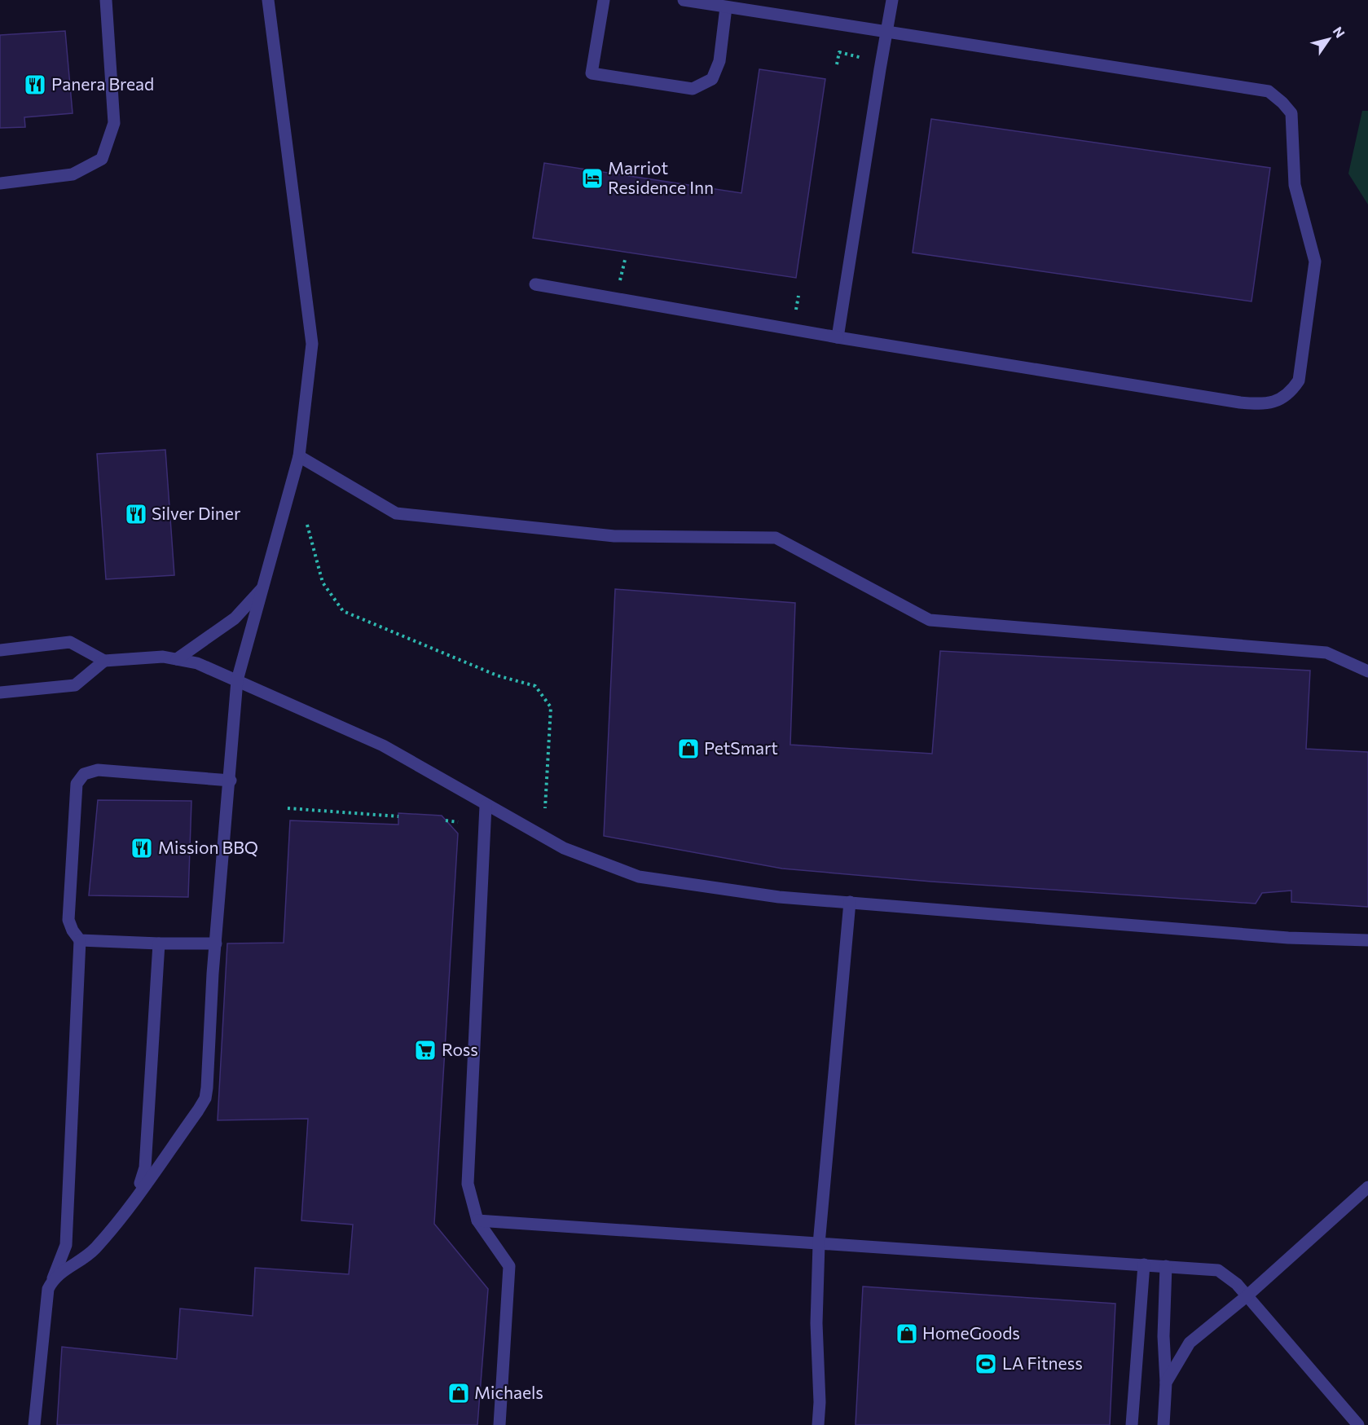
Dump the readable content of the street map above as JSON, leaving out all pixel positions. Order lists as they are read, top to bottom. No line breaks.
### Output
{"places":{"restaurant":["Panera Bread","Silver Diner","Mission BBQ"],"hotel":["Marriot Residence Inn"],"shop":["PetSmart","HomeGoods","Michaels"],"supermarket":["Ross"],"sports":["LA Fitness"]},"north":"top right"}
